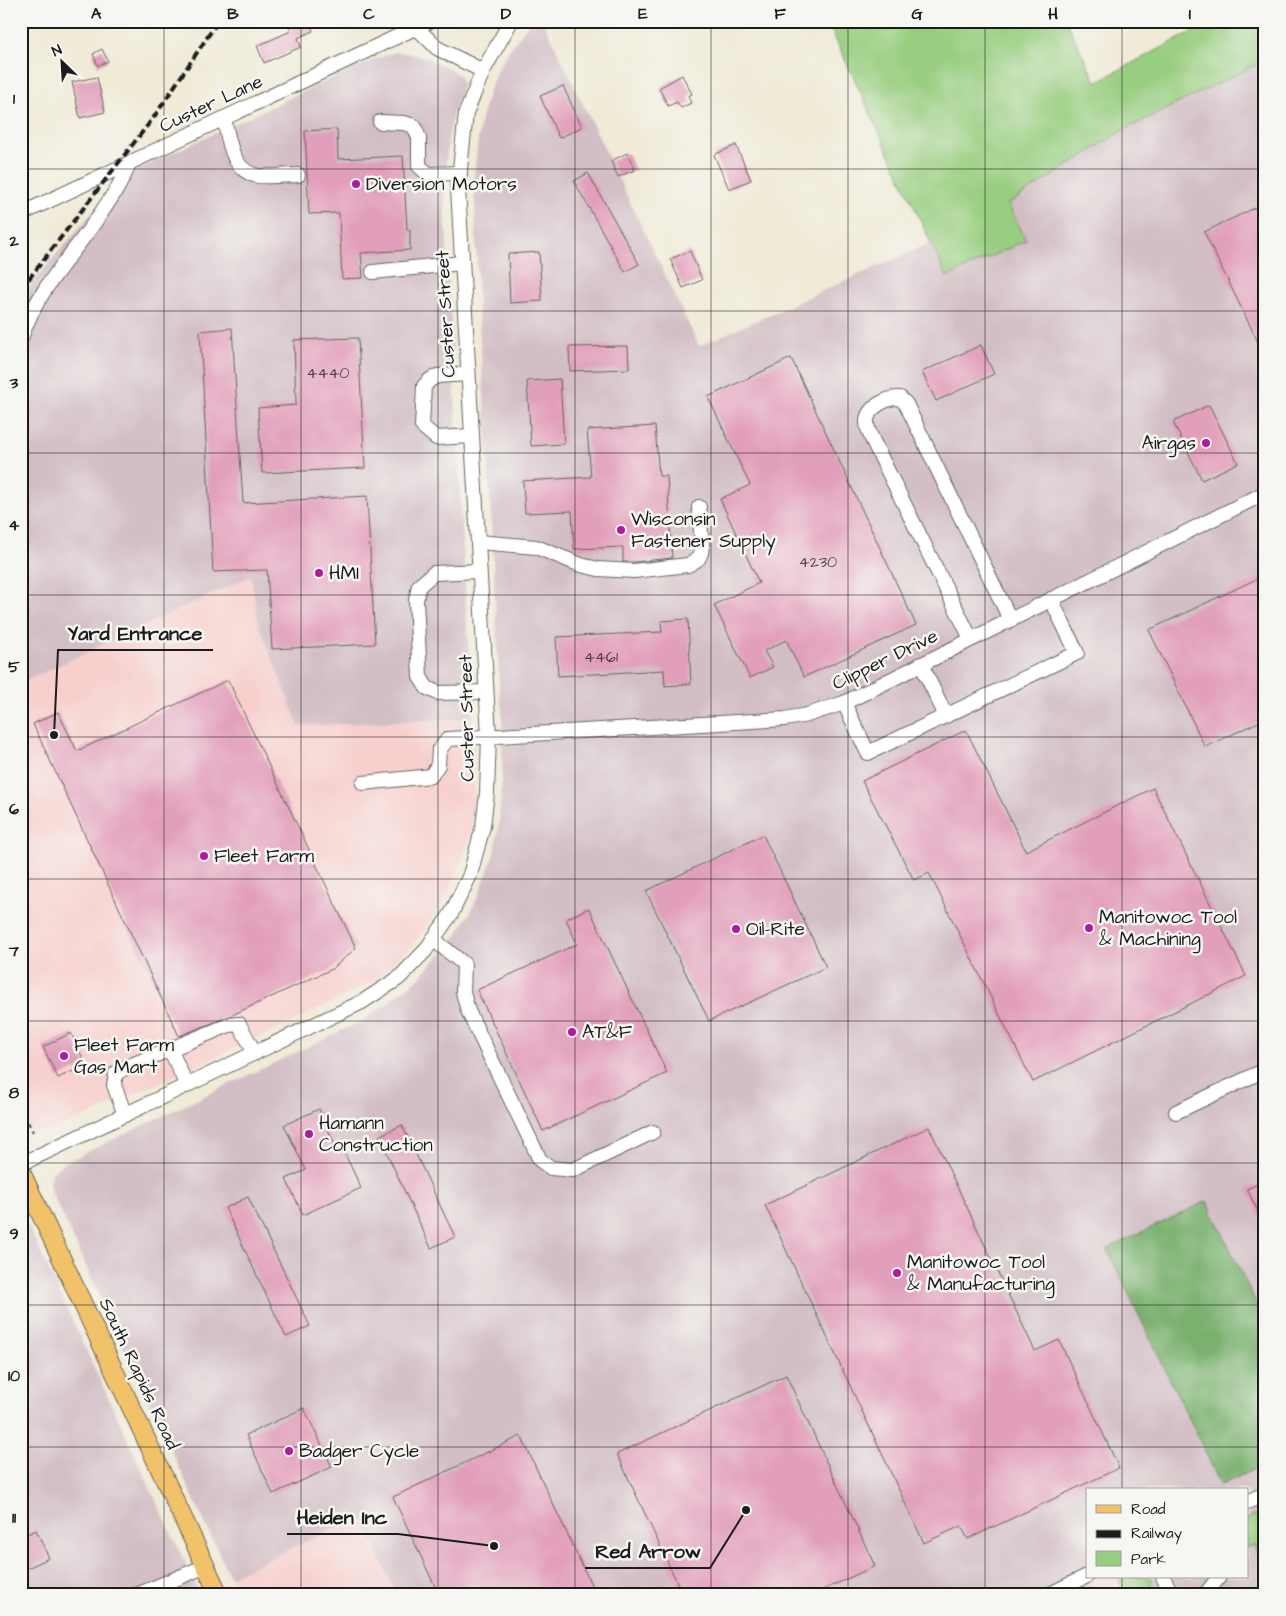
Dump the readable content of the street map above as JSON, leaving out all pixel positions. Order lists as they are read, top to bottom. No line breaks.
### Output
{"streets":{"main road":["South Rapids Road"],"street":["Custer Lane","Custer Street","Clipper Drive"]},"crossings":[["Custer Street","Clipper Drive"]],"places":["Diversion Motors","Airgas","Wisconsin Fastener Supply","HMI","Yard Entrance","Fleet Farm","Manitowoc Tool & Machining","Oil-Rite","AT&F","Fleet Farm Gas Mart","Hamann Construction","Manitowoc Tool & Manufacturing","Badger Cycle","Red Arrow","Heiden Inc"],"house_numbers":["4440","4230","4461"],"legend":["Road","Railway","Park"],"north":"top left","grid":{"columns":["A","B","C","D","E","F","G","H","I"],"rows":["1","2","3","4","5","6","7","8","9","10","11"]}}
